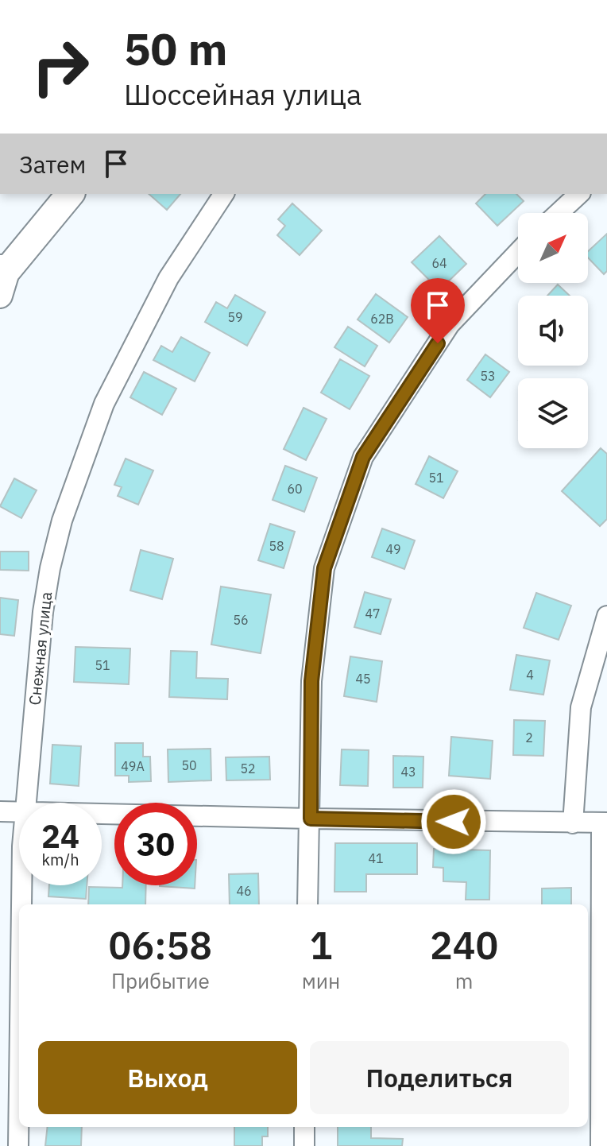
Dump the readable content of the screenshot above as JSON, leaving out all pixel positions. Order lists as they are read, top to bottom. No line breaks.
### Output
{"streets":{"street":["Снежная улица"]},"house_numbers":["64","59","62В","53","51","60","58","49","47","56","51","4","45","2","50","49А","52","43","41","46"],"north":"top right","page":{"turn":["50 m","Шоссейная улица"],"then":"Затем","speed":"24 km/h","limit":"30","eta":["06:58","Прибытие","1","мин","240","m"],"buttons":["Выход","Поделиться"]}}
